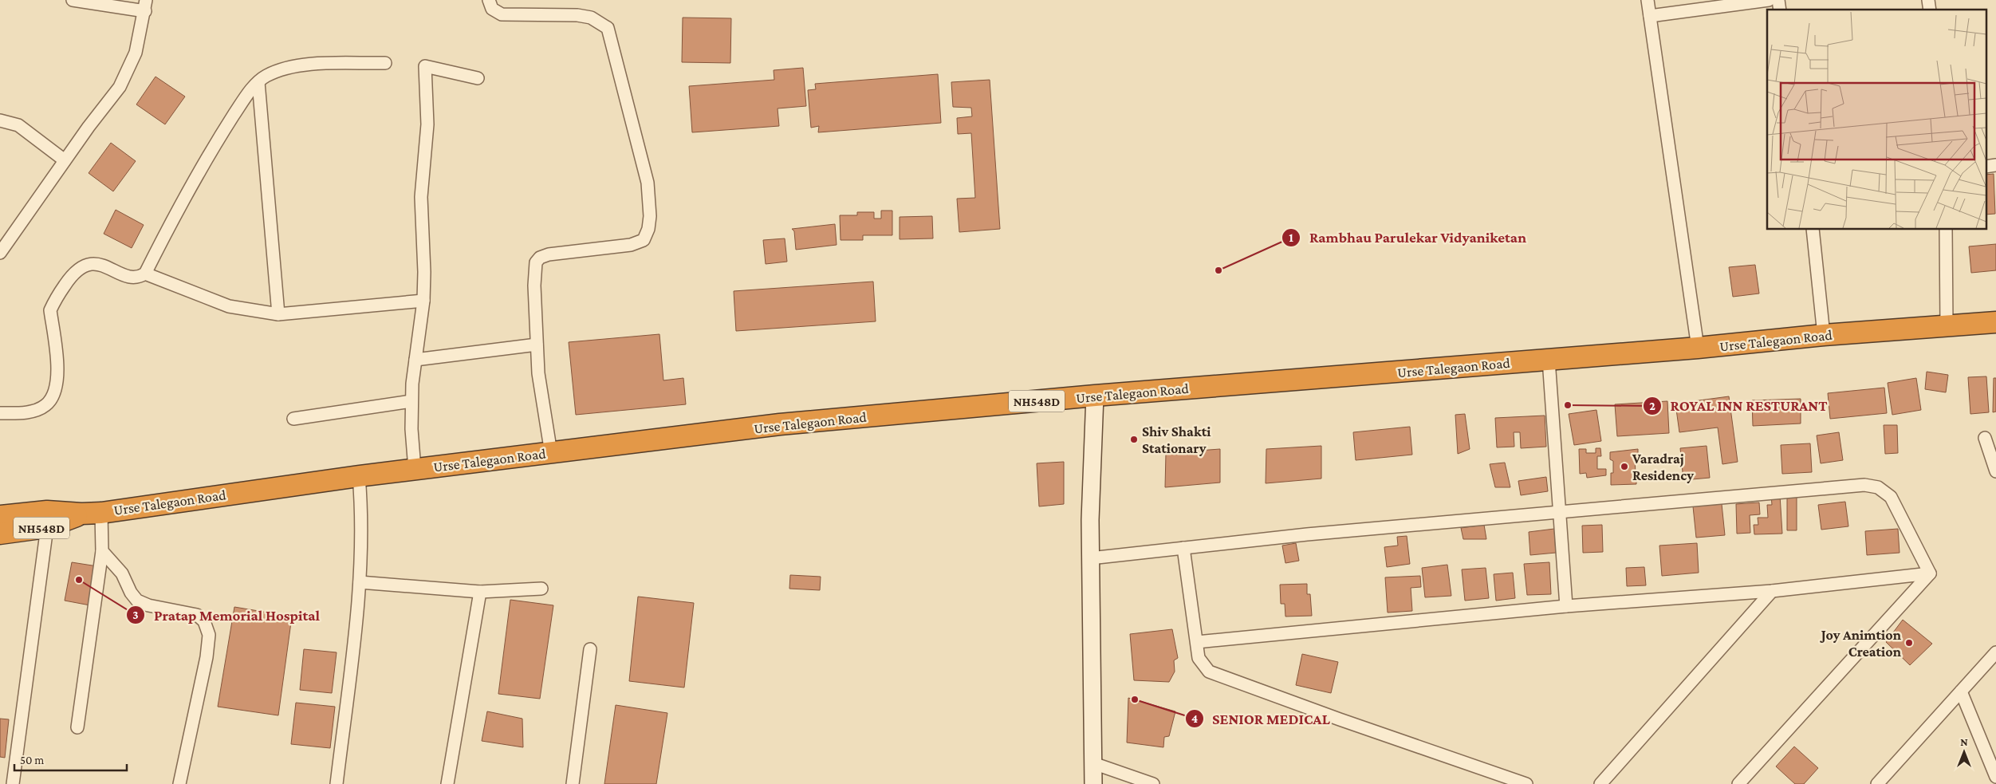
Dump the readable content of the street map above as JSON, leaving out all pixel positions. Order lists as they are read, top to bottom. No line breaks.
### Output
{"streets":{"highway":["Urse Talegaon Road","NH548D"]},"places":["Rambhau Parulekar Vidyaniketan","ROYAL INN RESTURANT","Shiv Shakti Stationary","Varadraj Residency","Pratap Memorial Hospital","Joy Animtion Creation","SENIOR MEDICAL"],"scale_bar":"50 m","north":"top"}
